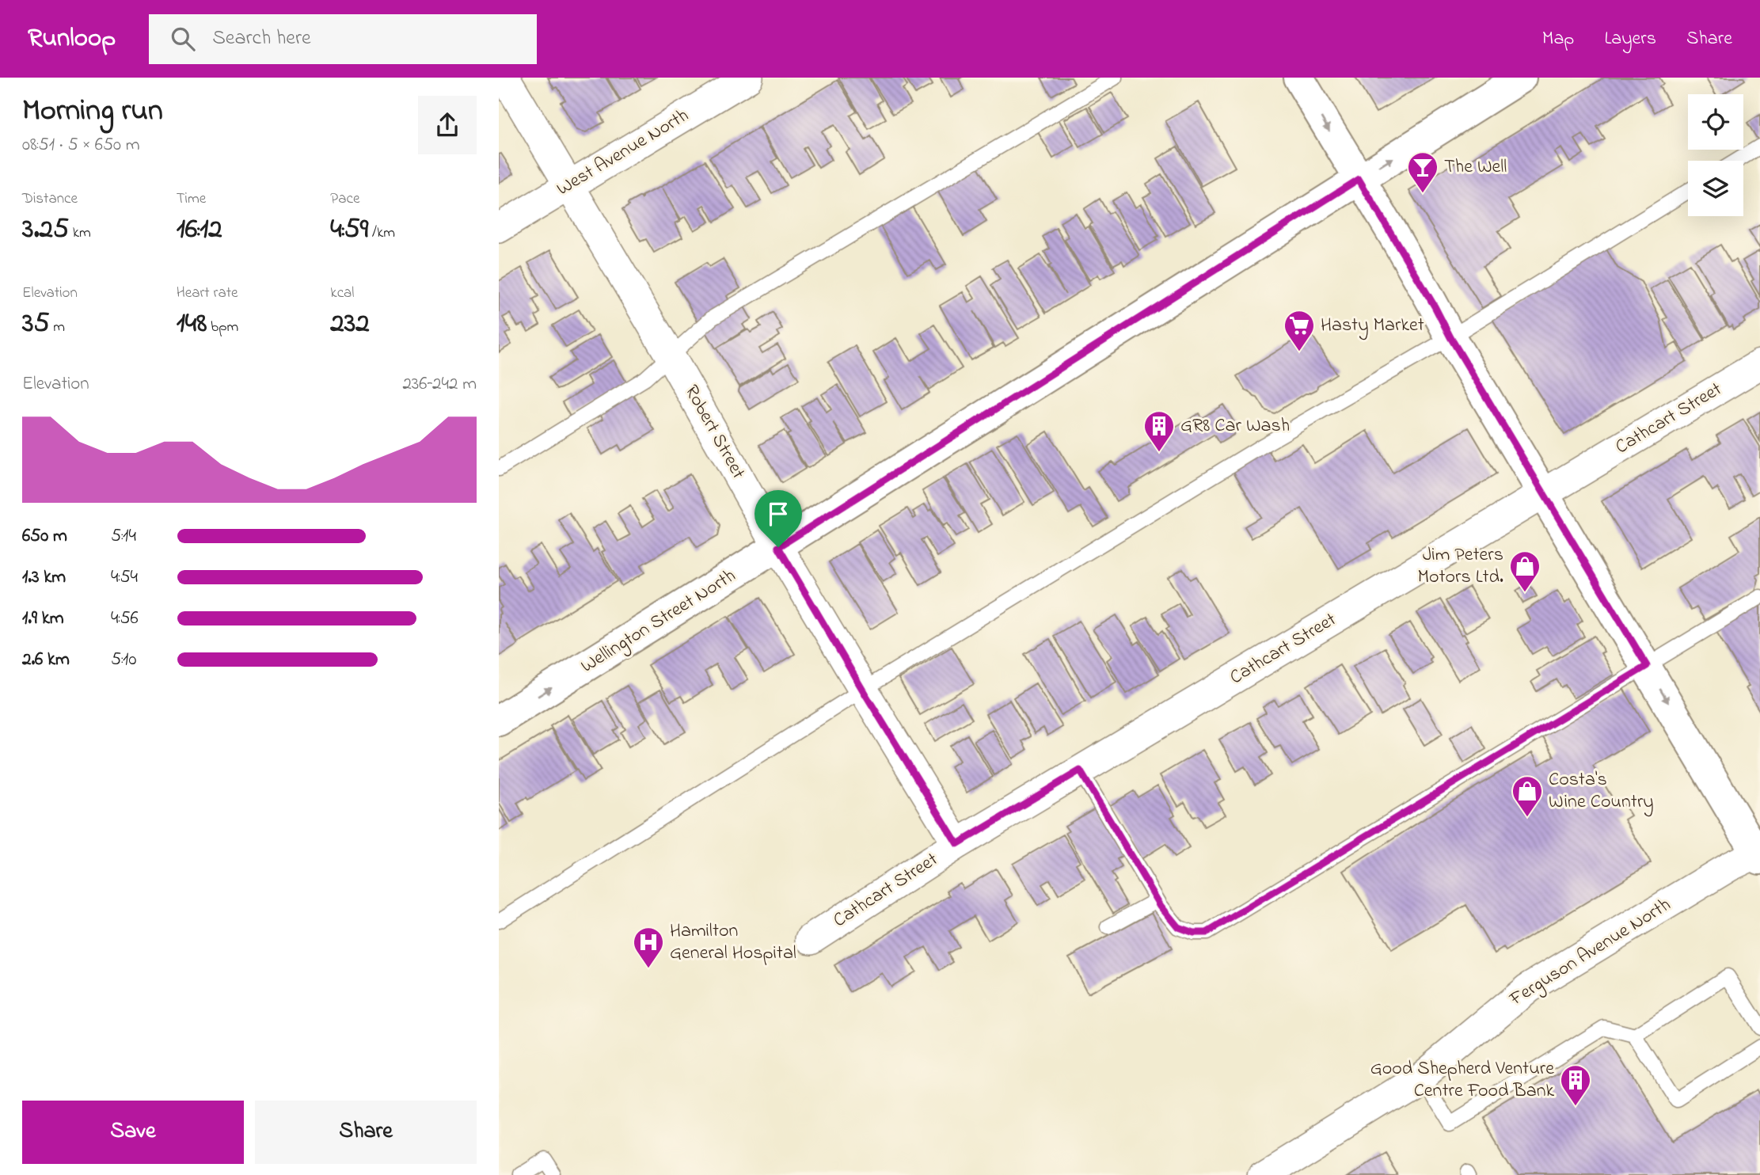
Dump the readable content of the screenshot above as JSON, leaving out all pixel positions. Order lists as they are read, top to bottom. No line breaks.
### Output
{"streets":{"main road":["Wellington Street North"],"street":["West Avenue North","Cathcart Street","Robert Street","Ferguson Avenue North"]},"crossings":[["West Avenue North","Robert Street"],["Cathcart Street","Robert Street"],["Robert Street","Wellington Street North"]],"one_way":["Wellington Street North"],"places":{"bar":["The Well"],"supermarket":["Hasty Market"],"building":["GR8 Car Wash","Good Shepherd Venture Centre Food Bank"],"shop":["Jim Peters Motors Ltd.","Costa's Wine Country"],"hospital":["Hamilton General Hospital"]},"page":{"header":"Runloop","search":"Search here","nav":["Map","Layers","Share"],"heading":["Morning run","08:51 · 5 × 650 m"],"stats":[["Distance","3.25 km"],["Time","16:12"],["Pace","4:59 /km"],["Elevation","35 m"],["Heart rate","148 bpm"],["kcal","232"]],"chart":["Elevation","236–242 m"],"list":[{"name":"650 m","note":"5:14"},{"name":"1.3 km","note":"4:54"},{"name":"1.9 km","note":"4:56"},{"name":"2.6 km","note":"5:10"}],"buttons":["Save","Share"]}}
